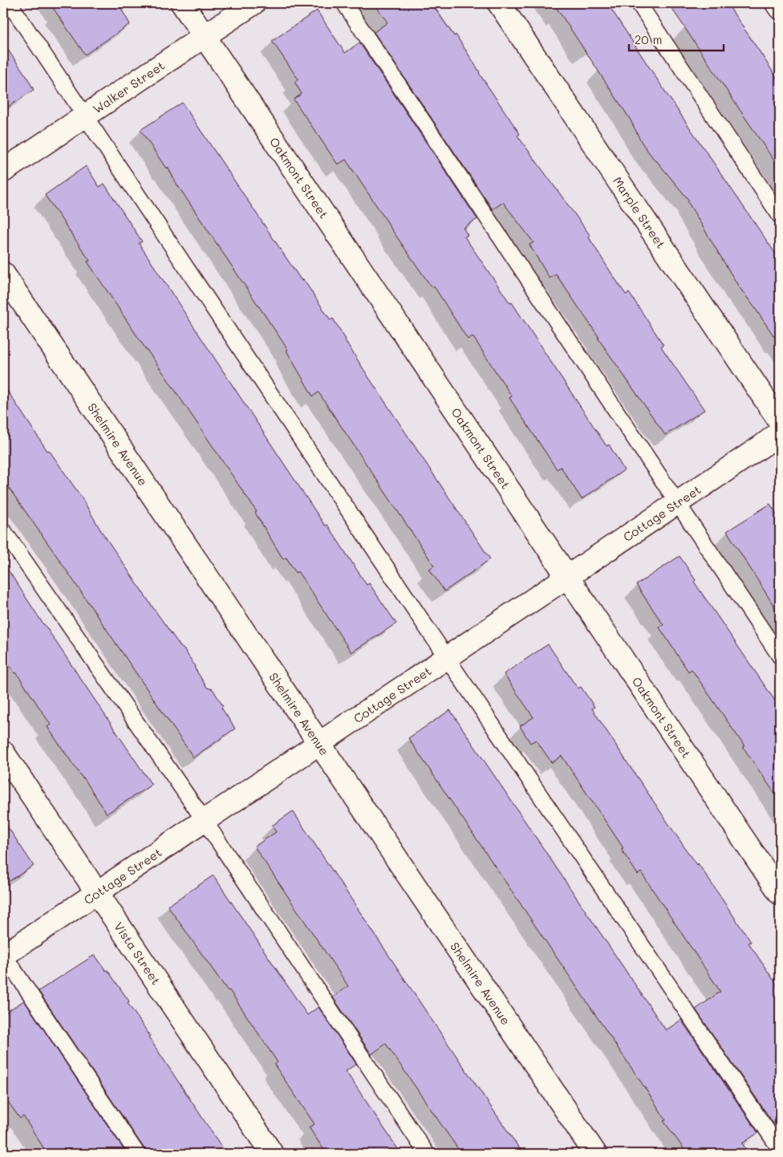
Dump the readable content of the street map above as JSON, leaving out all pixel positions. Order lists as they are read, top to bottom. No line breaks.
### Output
{"streets":{"street":["Walker Street","Oakmont Street","Marple Street","Shelmire Avenue","Cottage Street","Vista Street"]},"crossings":[["Walker Street","Oakmont Street"],["Oakmont Street","Cottage Street"],["Shelmire Avenue","Cottage Street"],["Cottage Street","Vista Street"]],"scale_bar":"20 m"}
